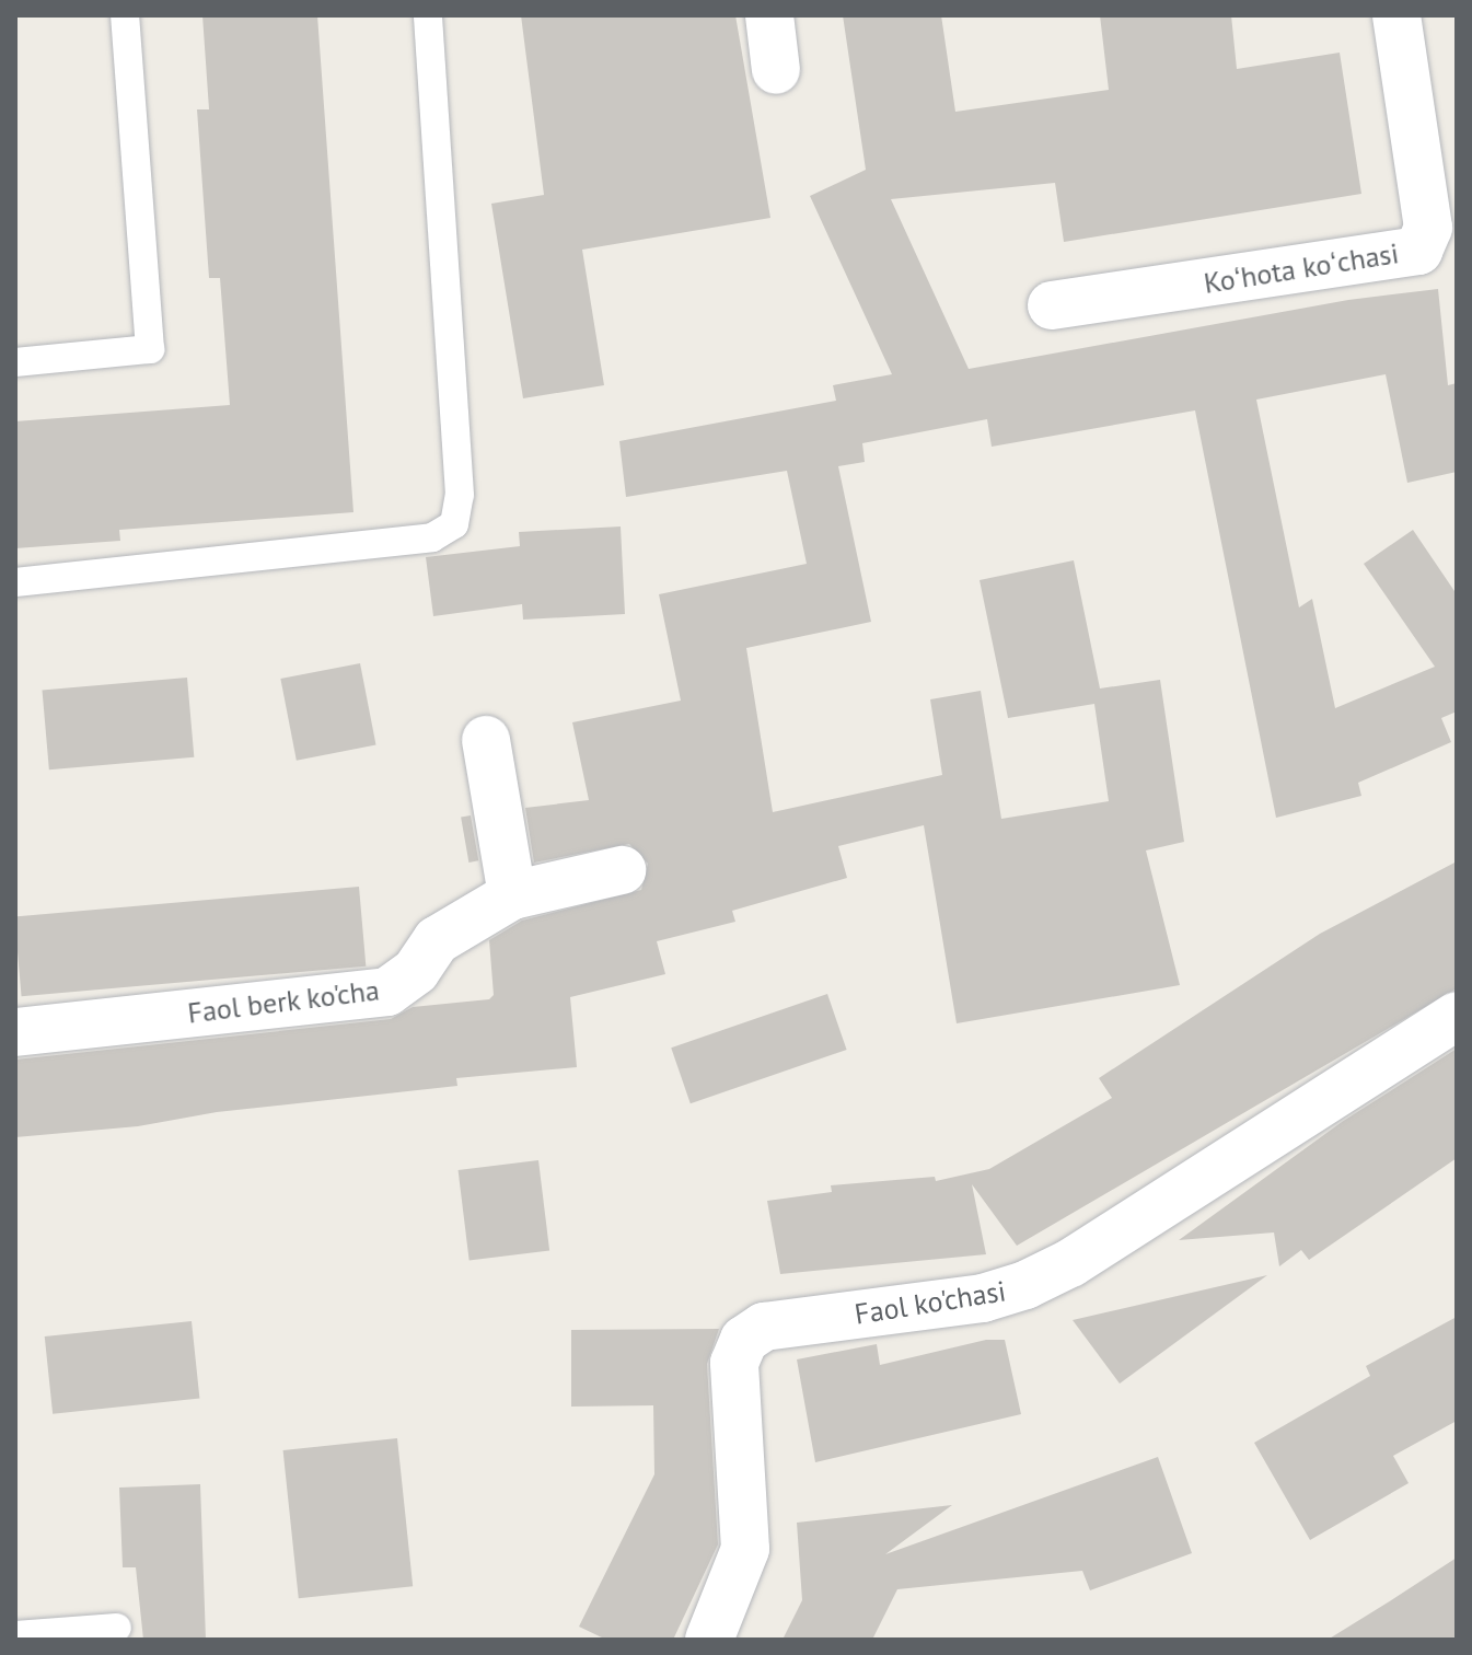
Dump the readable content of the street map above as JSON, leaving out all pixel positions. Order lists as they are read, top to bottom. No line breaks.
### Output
{"streets":{"street":["Koʻhota koʻchasi","Faol berk ko'cha","Faol ko'chasi"]}}
